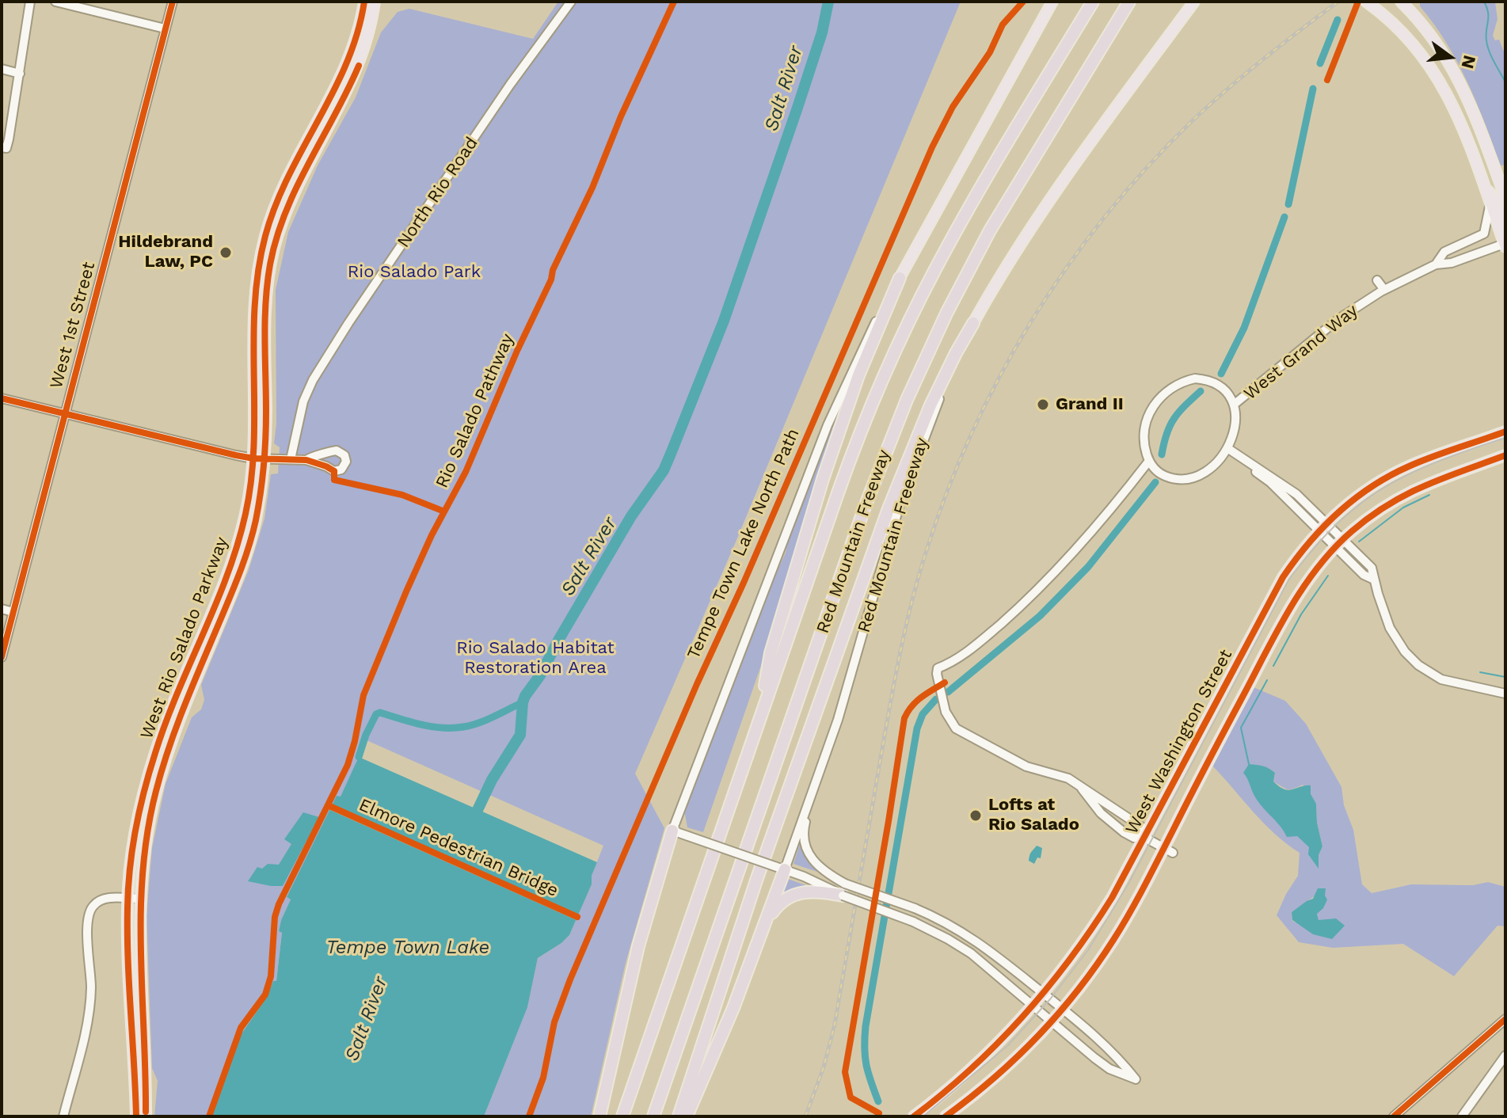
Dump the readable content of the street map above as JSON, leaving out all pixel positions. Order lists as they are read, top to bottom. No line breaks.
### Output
{"streets":{"highway":["Red Mountain Freeway"],"main road":["Red Mountain Freeeway","West Rio Salado Parkway","West Washington Street"],"street":["North Rio Road","West 1st Street","West Grand Way"],"cycle path":["Rio Salado Pathway","Tempe Town Lake North Path","Elmore Pedestrian Bridge"]},"water":["Salt River","Tempe Town Lake"],"parks":["Rio Salado Park","Rio Salado Habitat Restoration Area"],"places":["Hildebrand Law, PC","Grand II","Lofts at Rio Salado"],"north":"right"}
